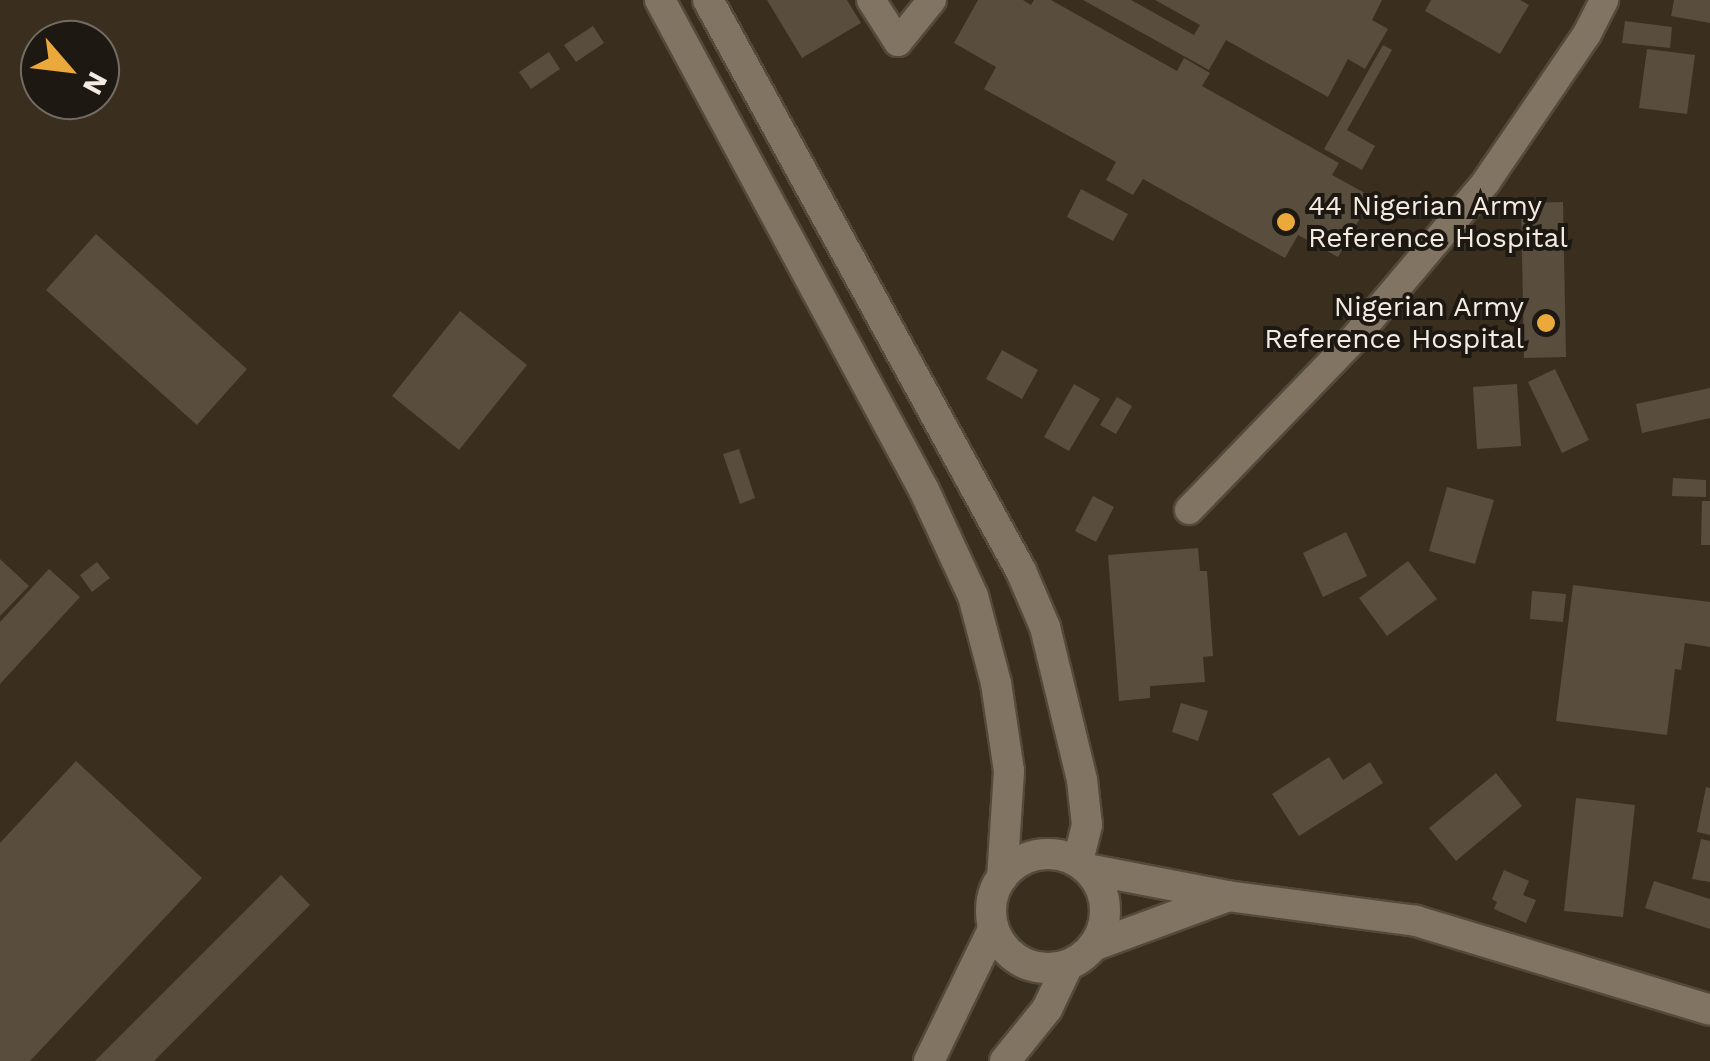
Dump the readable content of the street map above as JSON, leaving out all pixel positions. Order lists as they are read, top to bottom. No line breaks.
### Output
{"places":["44 Nigerian Army Reference Hospital","Nigerian Army Reference Hospital"],"north":"bottom right"}
